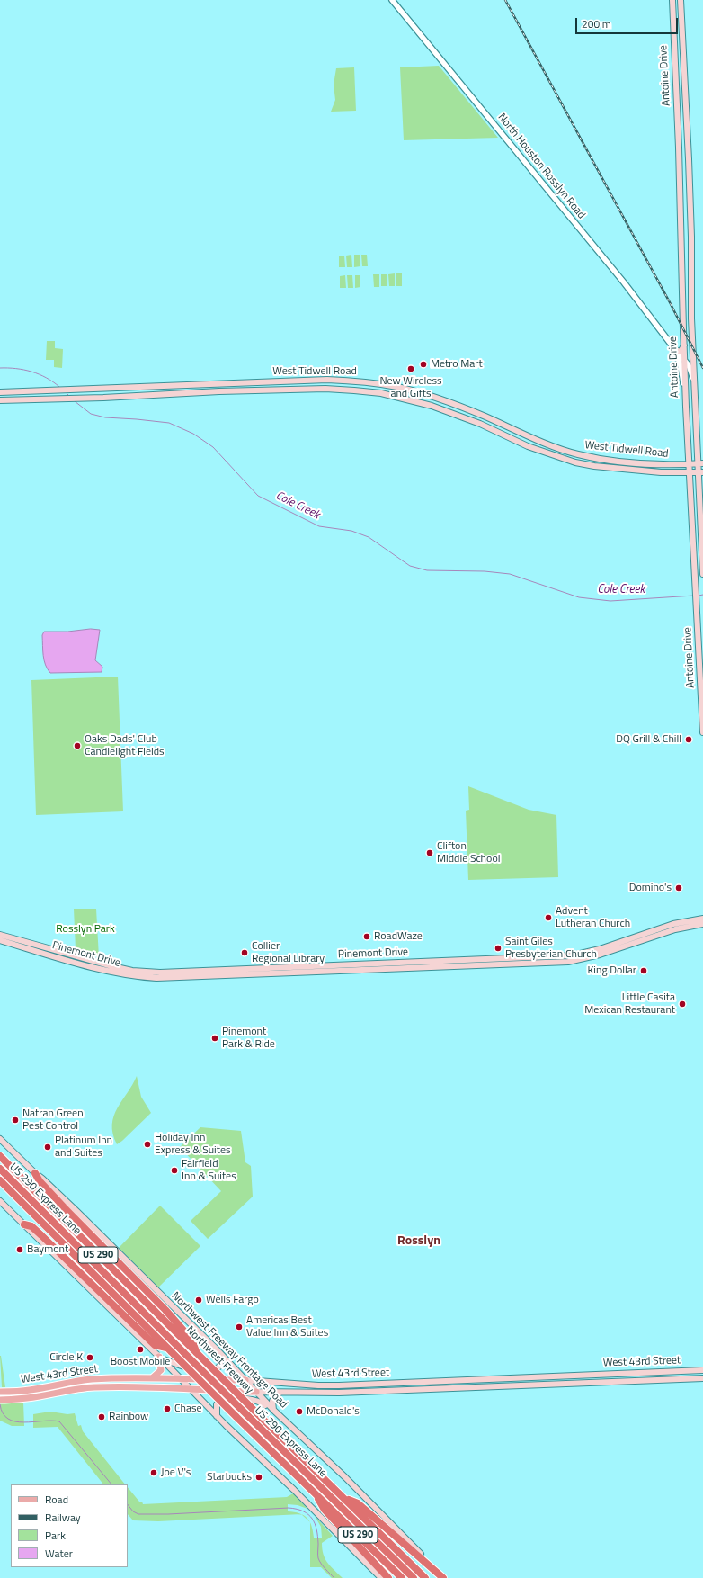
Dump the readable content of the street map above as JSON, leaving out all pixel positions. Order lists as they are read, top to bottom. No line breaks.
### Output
{"streets":{"highway":["US 290 Express Lane","US 290","Northwest Freeway"],"main road":["Antoine Drive","West Tidwell Road","Pinemont Drive","Northwest Freeway Frontage Road","West 43rd Street"],"street":["North Houston Rosslyn Road"]},"crossings":[["Antoine Drive","North Houston Rosslyn Road"],["Antoine Drive","West Tidwell Road"],["Northwest Freeway Frontage Road","West 43rd Street"]],"districts":["Rosslyn"],"water":["Cole Creek"],"parks":["Rosslyn Park"],"places":["Metro Mart","New Wireless and Gifts","DQ Grill & Chill","Oaks Dads' Club Candlelight Fields","Clifton Middle School","Domino's","Advent Lutheran Church","RoadWaze","Saint Giles Presbyterian Church","Collier Regional Library","King Dollar","Little Casita Mexican Restaurant","Pinemont Park & Ride","Natran Green Pest Control","Holiday Inn Express & Suites","Platinum Inn and Suites","Fairfield Inn & Suites","Baymont","Wells Fargo","Americas Best Value Inn & Suites","Boost Mobile","Circle K","Chase","McDonald's","Rainbow","Joe V's","Starbucks"],"legend":["Road","Railway","Park","Water"],"scale_bar":"200 m"}
